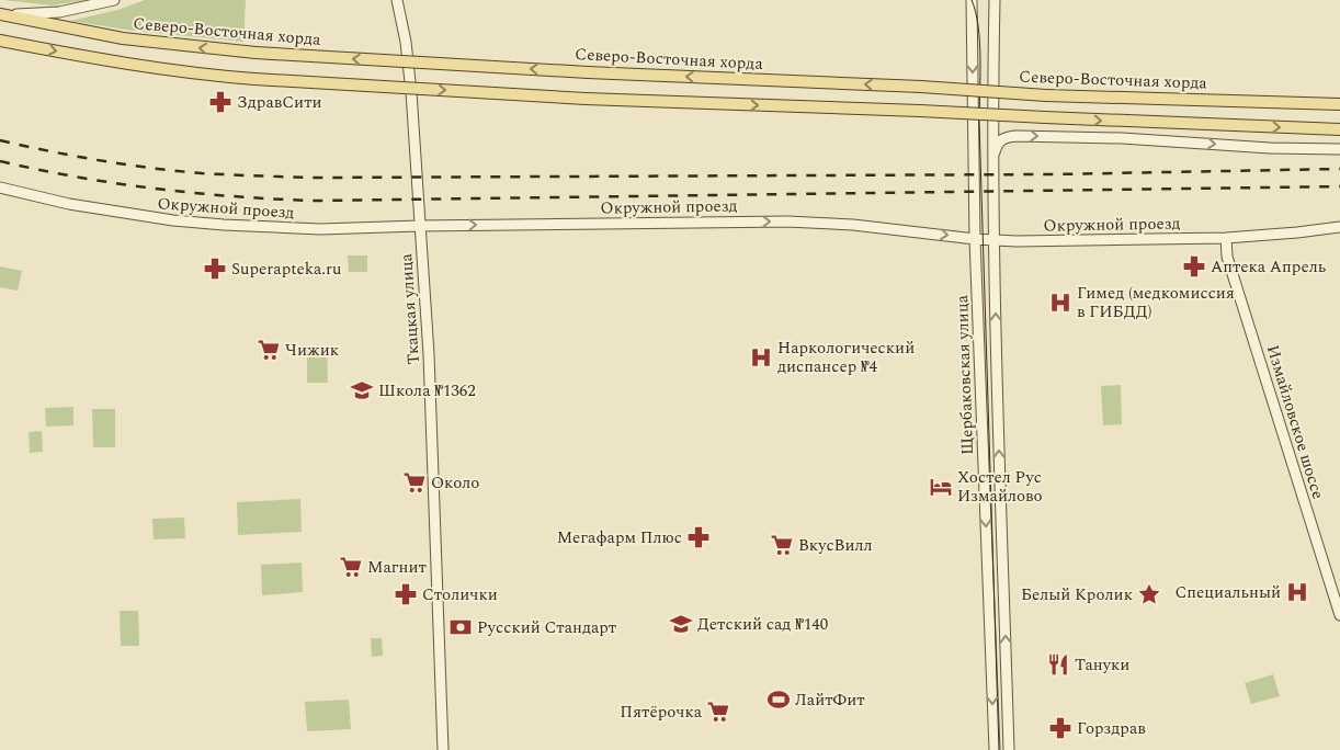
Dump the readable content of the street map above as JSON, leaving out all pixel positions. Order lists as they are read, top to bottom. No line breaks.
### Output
{"streets":{"main road":["Северо-Восточная хорда","Окружной проезд","Ткацкая улица","Щербаковская улица","Измайловское шоссе"]},"crossings":[["Окружной проезд","Ткацкая улица"],["Окружной проезд","Щербаковская улица"],["Окружной проезд","Измайловское шоссе"]],"one_way":["Окружной проезд"],"places":{"pharmacy":["ЗдравСити","Аптека Апрель","Superapteka.ru","Мегафарм Плюс","Столички","Горздрав"],"hospital":["Гимед (медкомиссия в ГИБДД)","Наркологический диспансер №4","Специальный"],"supermarket":["Чижик","Около","ВкусВилл","Магнит","Пятёрочка"],"school or university":["Школа №1362","Детский сад №140"],"hotel":["Хостел Рус Измайлово"],"place":["Белый Кролик"],"bank":["Русский Стандарт"],"restaurant":["Тануки"],"sports":["ЛайтФит"]}}
